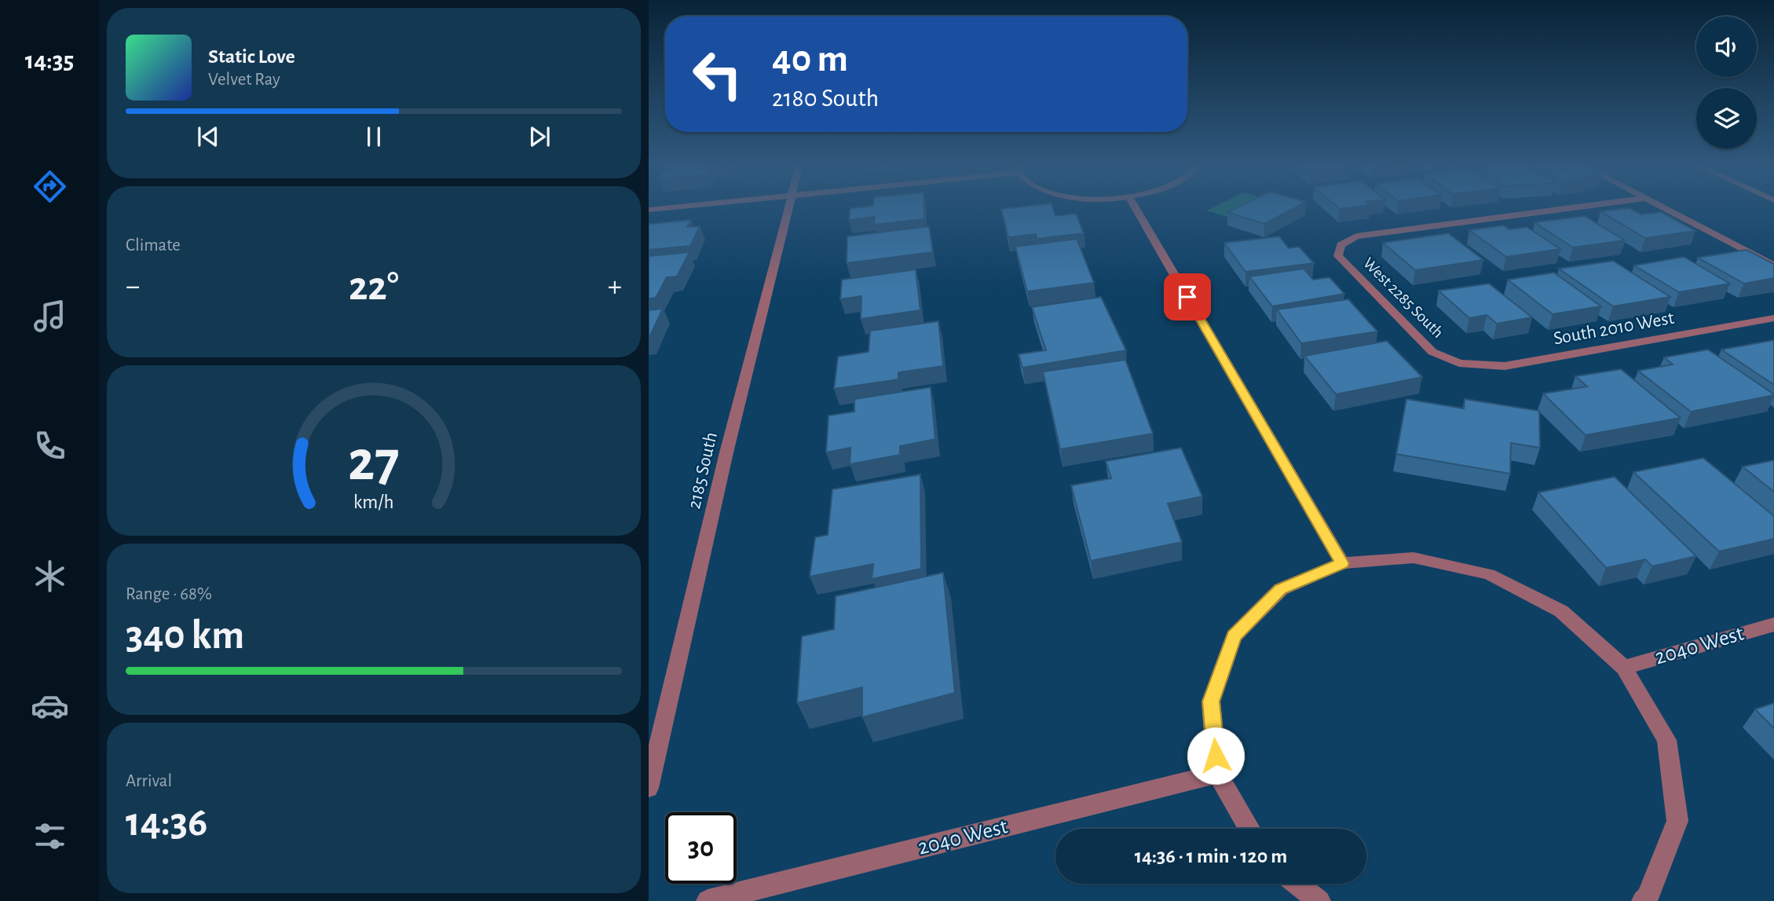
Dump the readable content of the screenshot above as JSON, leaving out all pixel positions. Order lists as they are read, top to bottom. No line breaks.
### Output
{"streets":{"street":["West 2285 South","South 2010 West","2185 South","2040 West"]},"crossings":[["West 2285 South","South 2010 West"]],"page":{"tabs":"14:35","turn":["40 m","2180 South"],"song":["Static Love","Velvet Ray"],"tile":["Climate",["Range · 68%","340 km"],["Arrival","14:36"]],"heat":["−","22°","+"],"limit":"30","trip":"14:36 · 1 min · 120 m","gauge":["27","km/h"]}}
